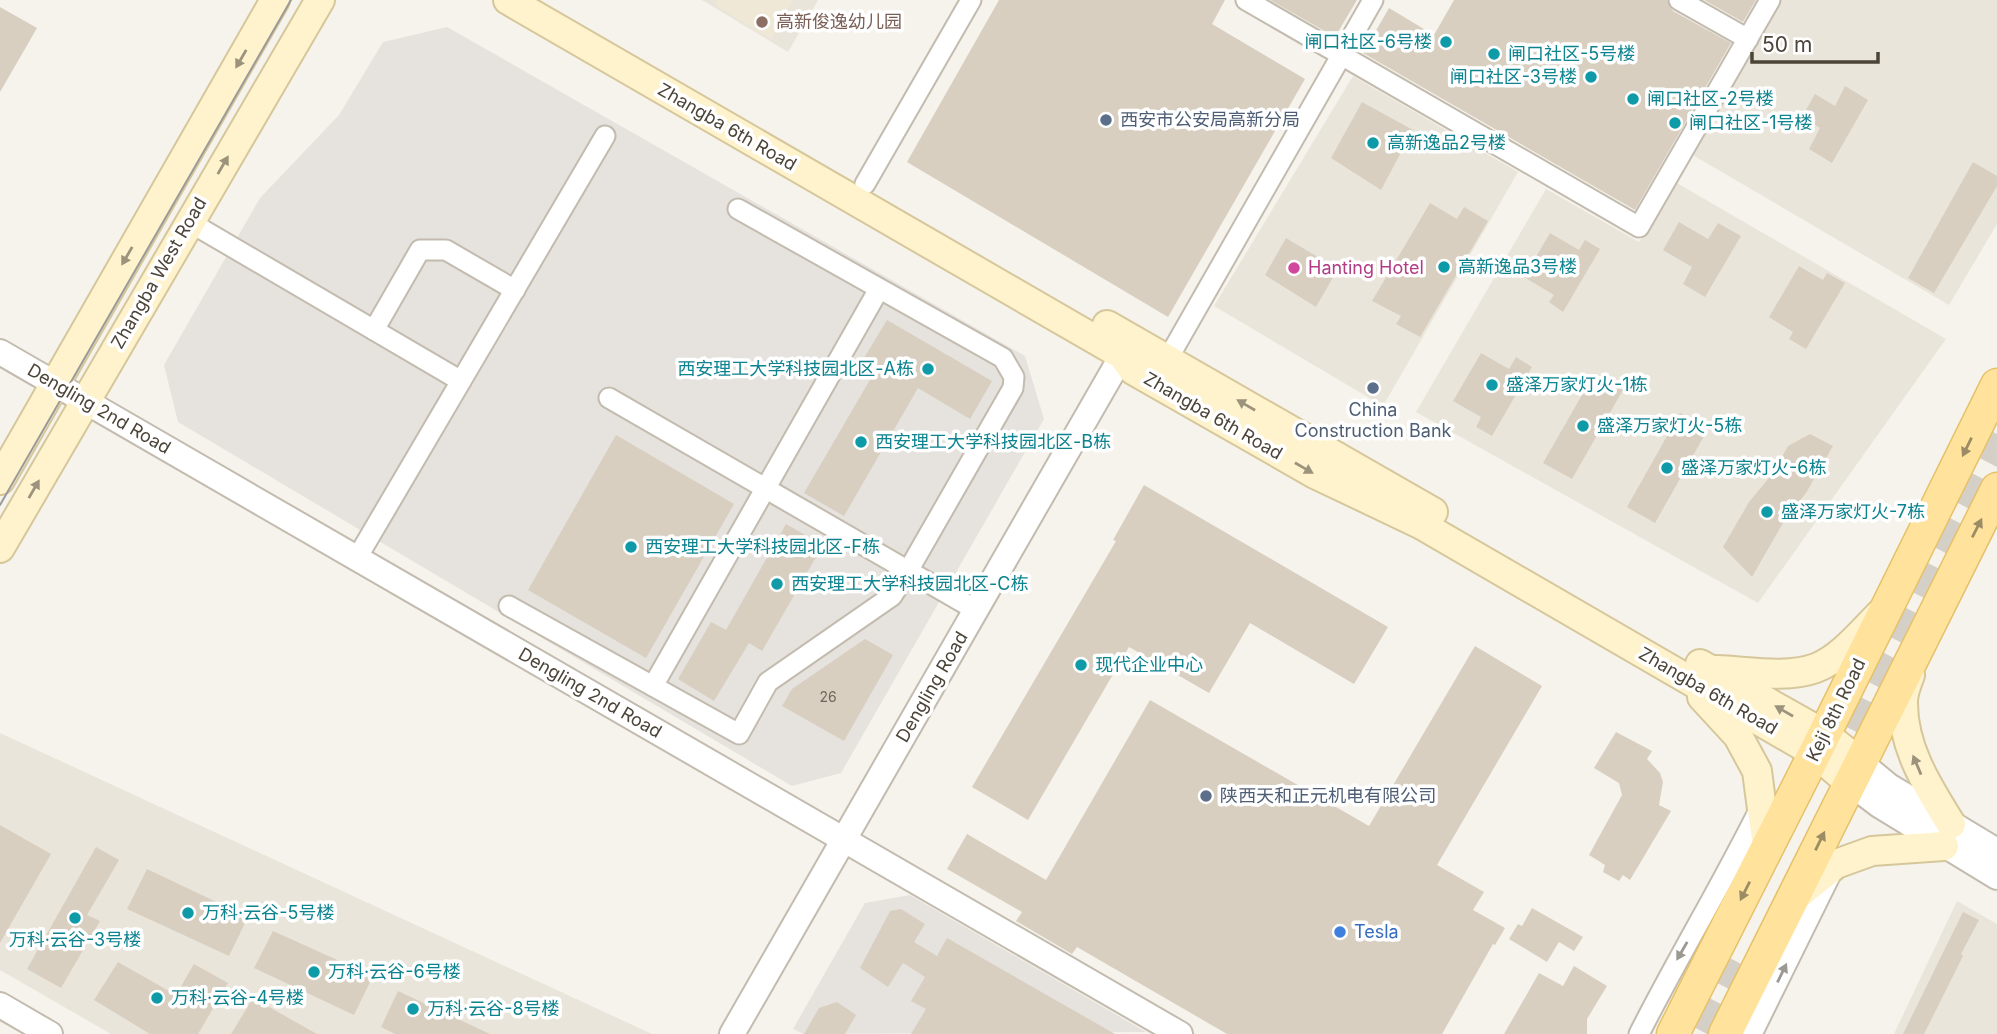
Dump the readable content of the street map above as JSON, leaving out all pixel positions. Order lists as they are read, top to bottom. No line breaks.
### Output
{"streets":{"main road":["Zhangba 6th Road","Zhangba West Road","Keji 8th Road"],"street":["Dengling 2nd Road","Dengling Road"]},"crossings":[["Zhangba 6th Road","Dengling Road"],["Zhangba 6th Road","Keji 8th Road"],["Zhangba West Road","Dengling 2nd Road"],["Dengling 2nd Road","Dengling Road"]],"places":["高新俊逸幼儿园","闸口社区-6号楼","闸口社区-5号楼","闸口社区-3号楼","闸口社区-2号楼","西安市公安局高新分局","闸口社区-1号楼","高新逸品2号楼","高新逸品3号楼","Hanting Hotel","西安理工大学科技园北区-A栋","盛泽万家灯火-1栋","China Construction Bank","盛泽万家灯火-5栋","西安理工大学科技园北区-B栋","盛泽万家灯火-6栋","盛泽万家灯火-7栋","西安理工大学科技园北区-F栋","西安理工大学科技园北区-C栋","现代企业中心","陕西天和正元机电有限公司","万科·云谷-5号楼","万科·云谷-3号楼","Tesla","万科·云谷-6号楼","万科·云谷-4号楼","万科·云谷-8号楼"],"house_numbers":["26"],"scale_bar":"50 m"}
